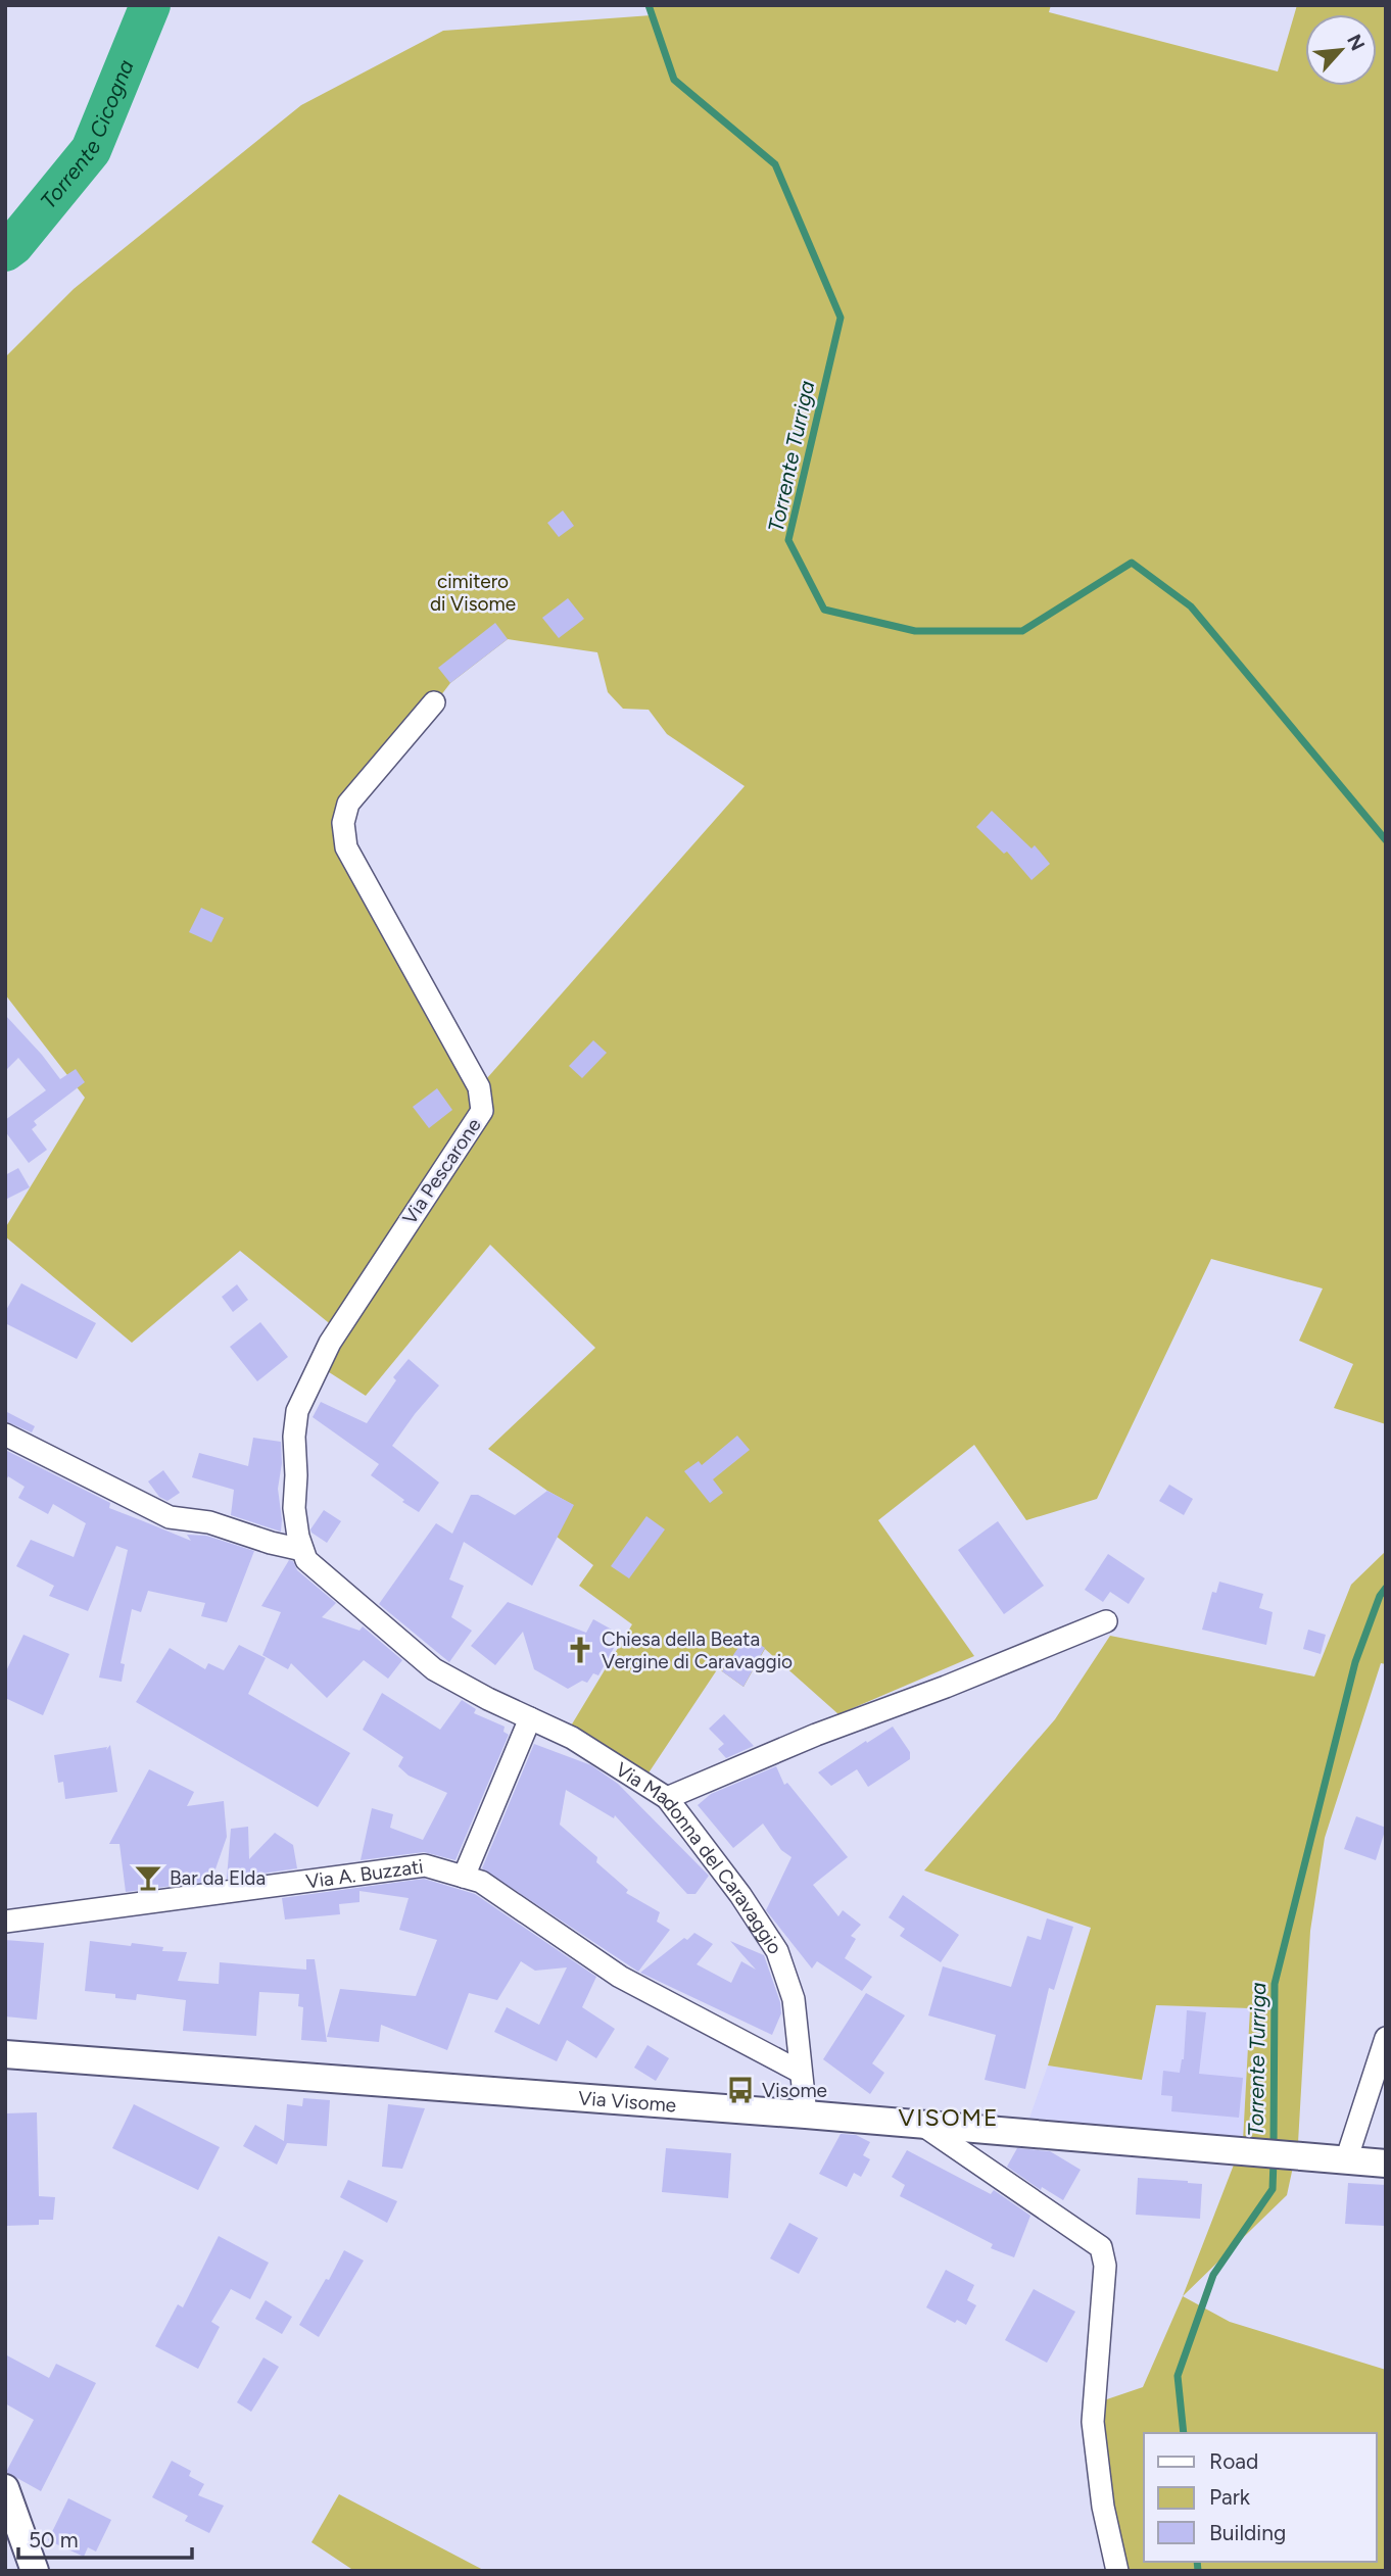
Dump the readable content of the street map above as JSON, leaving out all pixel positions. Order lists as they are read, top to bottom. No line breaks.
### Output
{"streets":{"street":["Via Pescarone","Via Madonna del Caravaggio","Via A. Buzzati","Via Visome"]},"crossings":[["Via Pescarone","Via Madonna del Caravaggio"],["Via Madonna del Caravaggio","Via A. Buzzati"],["Via Madonna del Caravaggio","Via Visome"]],"districts":["VISOME"],"water":["Torrente Cicogna","Torrente Turriga"],"parks":["cimitero di Visome"],"places":{"church":["Chiesa della Beata Vergine di Caravaggio"],"bar":["Bar da Elda"],"bus stop":["Visome"]},"legend":["Road","Park","Building"],"scale_bar":"50 m","north":"top right"}
